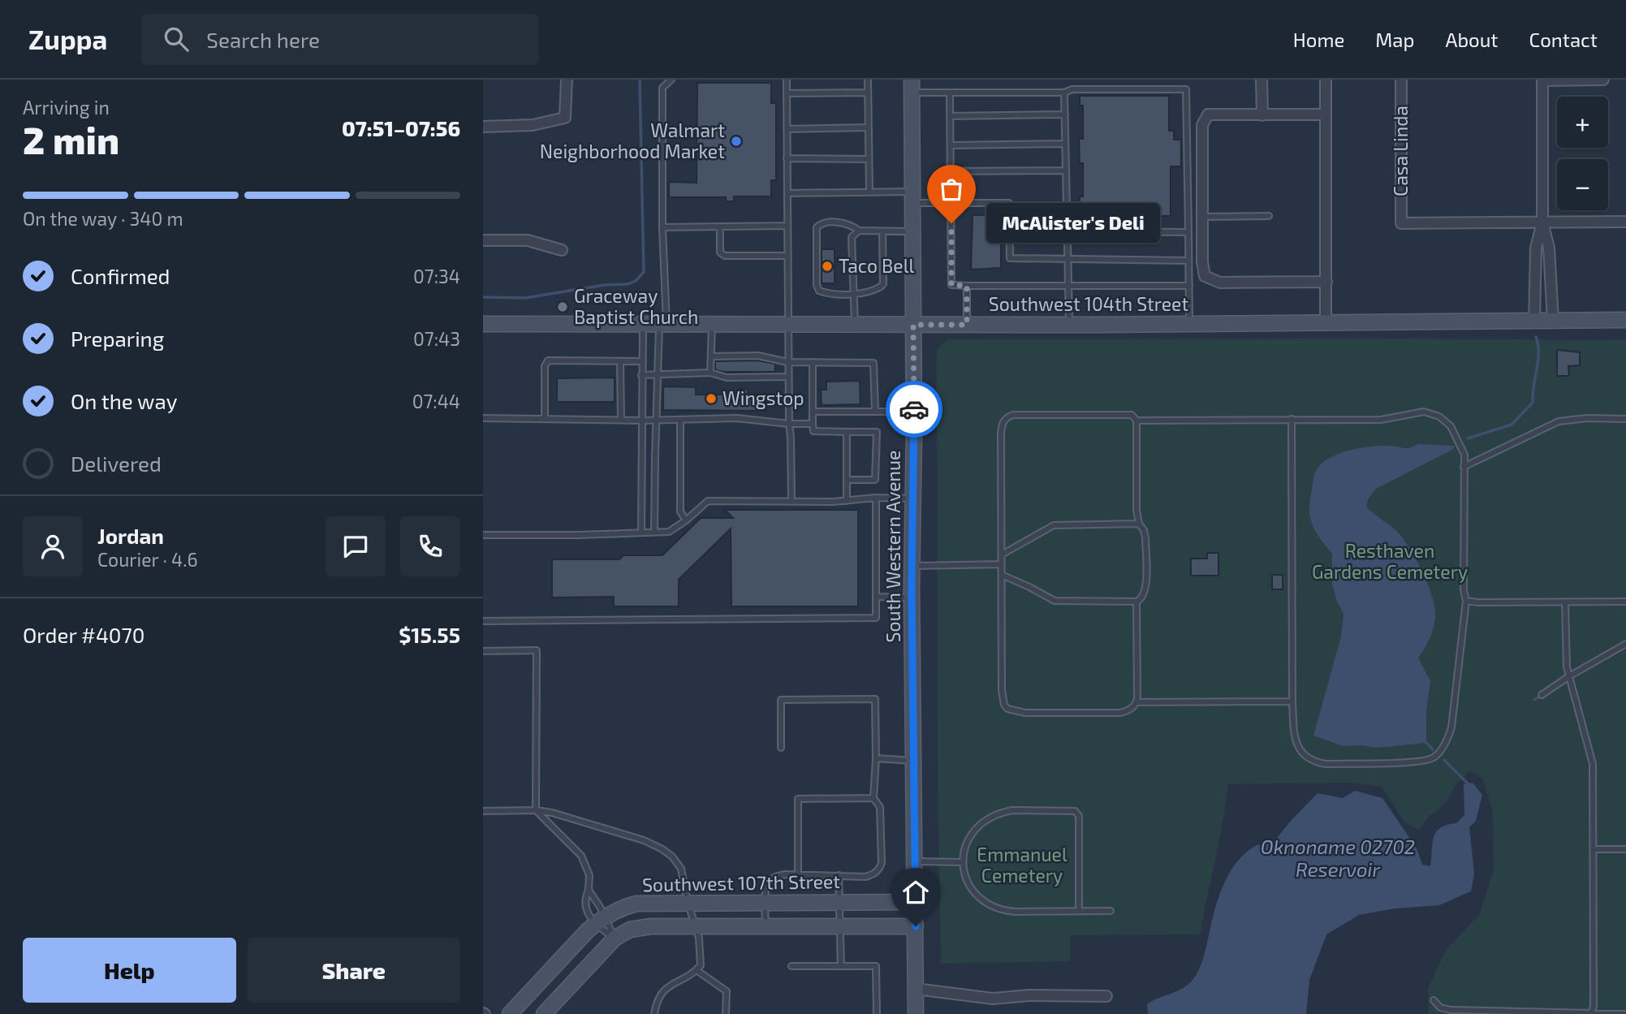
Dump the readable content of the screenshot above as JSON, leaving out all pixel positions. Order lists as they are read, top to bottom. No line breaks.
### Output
{"streets":{"main road":["Southwest 104th Street","South Western Avenue","Southwest 107th Street"],"street":["Casa Linda"]},"crossings":[["Southwest 104th Street","South Western Avenue"],["South Western Avenue","Southwest 107th Street"]],"water":["Oknoname 02702 Reservoir"],"parks":["Resthaven Gardens Cemetery","Emmanuel Cemetery"],"places":["Walmart Neighborhood Market","McAlister's Deli","Taco Bell","Graceway Baptist Church","Wingstop"],"page":{"header":"Zuppa","search":"Search here","nav":["Home","Map","About","Contact"],"heading":["2 min","Arriving in","07:51–07:56"],"panel":["Jordan","Courier · 4.6","Order #4070","$15.55"],"map_buttons":["+","−"],"bar":"On the way · 340 m","bubble":"McAlister's Deli","list":[["Confirmed","07:34"],["Preparing","07:43"],["On the way","07:44"],"Delivered"],"buttons":["Help","Share"]}}
